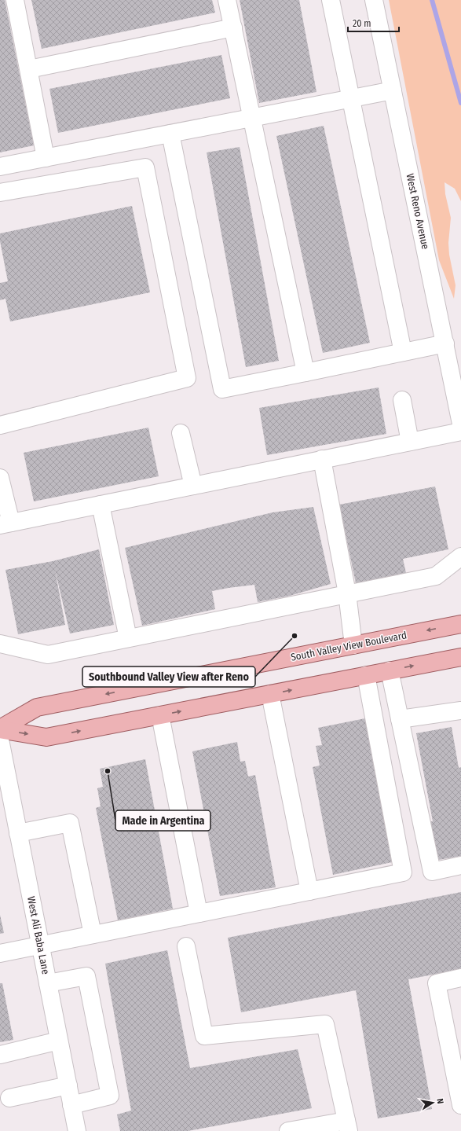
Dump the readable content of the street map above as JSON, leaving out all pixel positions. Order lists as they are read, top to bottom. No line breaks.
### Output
{"streets":{"main road":["South Valley View Boulevard"],"street":["West Reno Avenue","West Ali Baba Lane"]},"places":["Southbound Valley View after Reno","Made in Argentina"],"scale_bar":"20 m","north":"right"}
